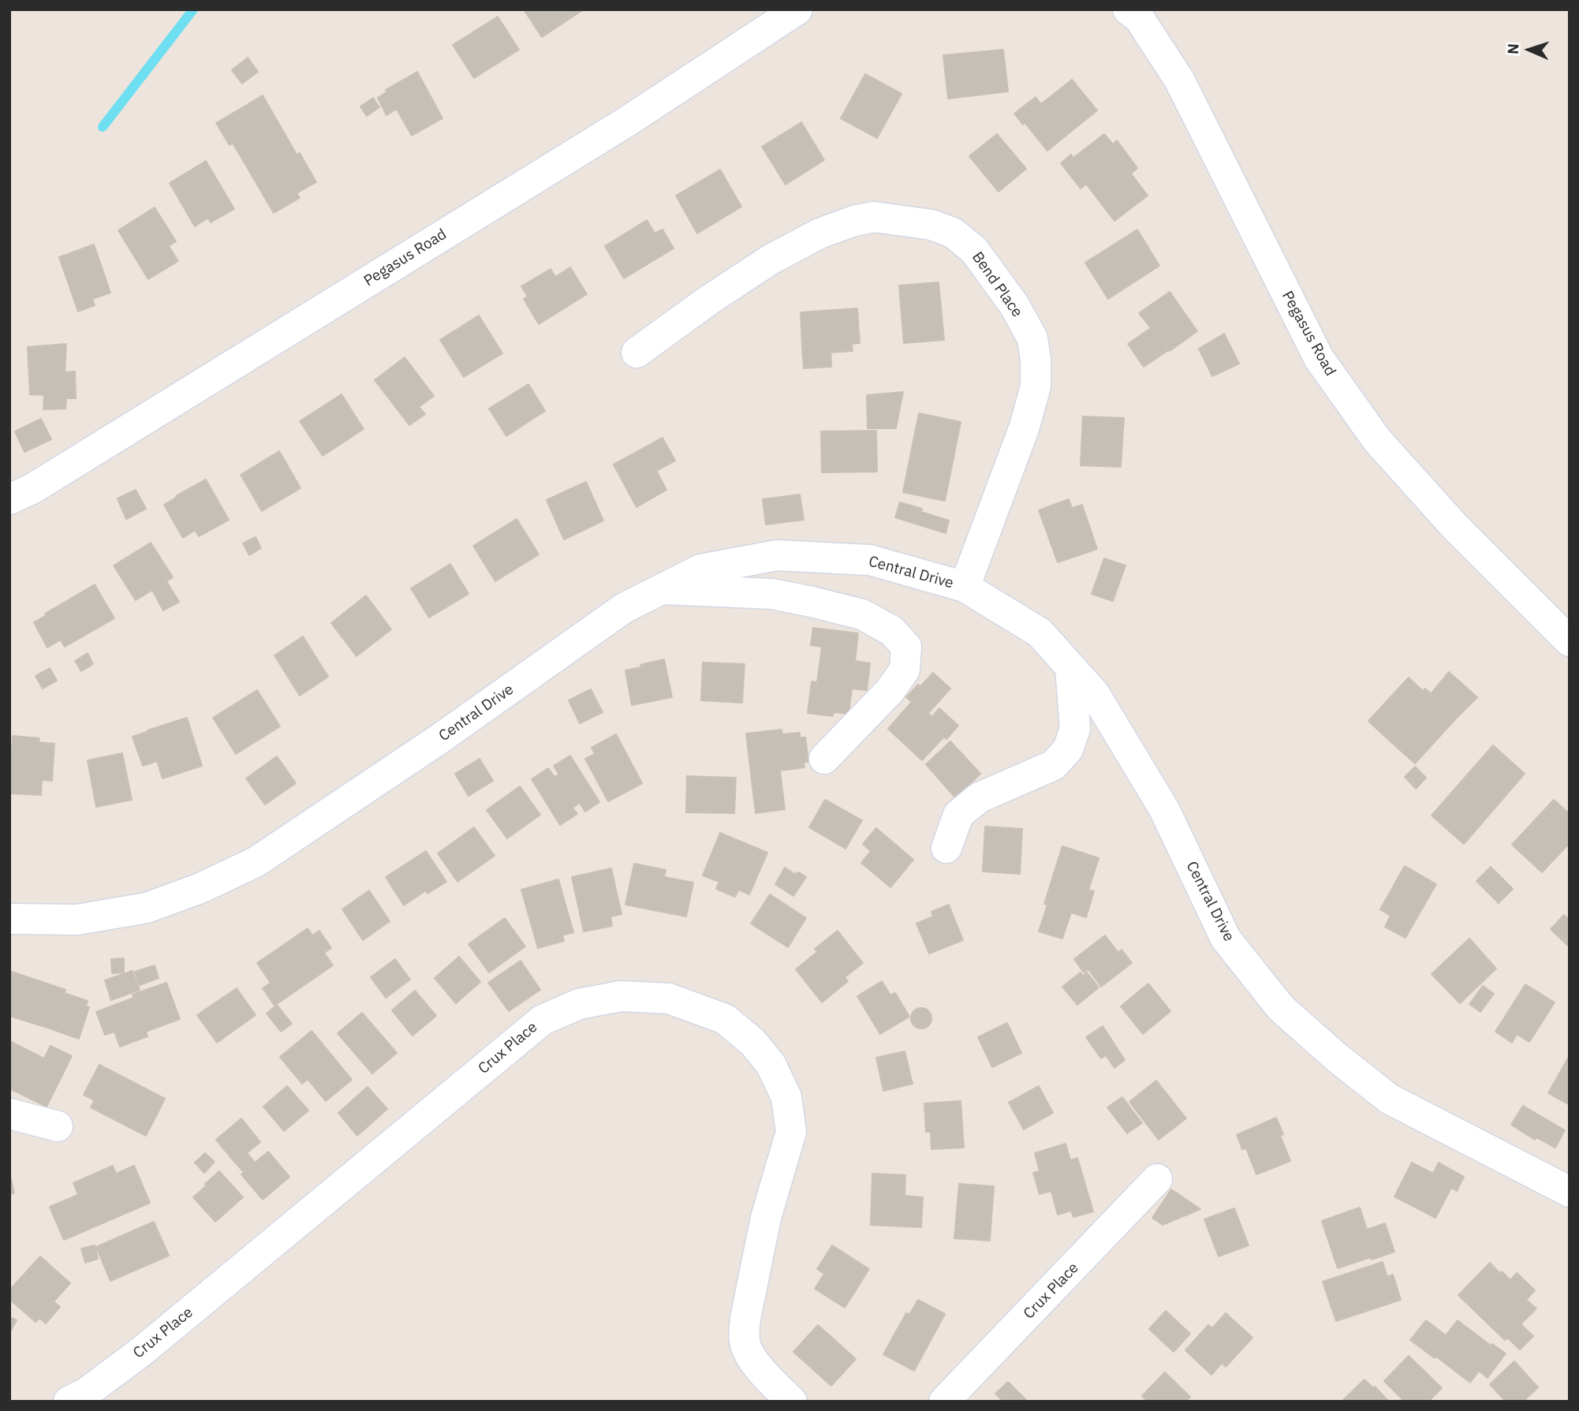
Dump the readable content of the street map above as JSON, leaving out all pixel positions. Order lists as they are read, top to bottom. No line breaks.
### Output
{"streets":{"street":["Pegasus Road","Bend Place","Central Drive","Crux Place"]},"crossings":[["Bend Place","Central Drive"]],"north":"left"}
